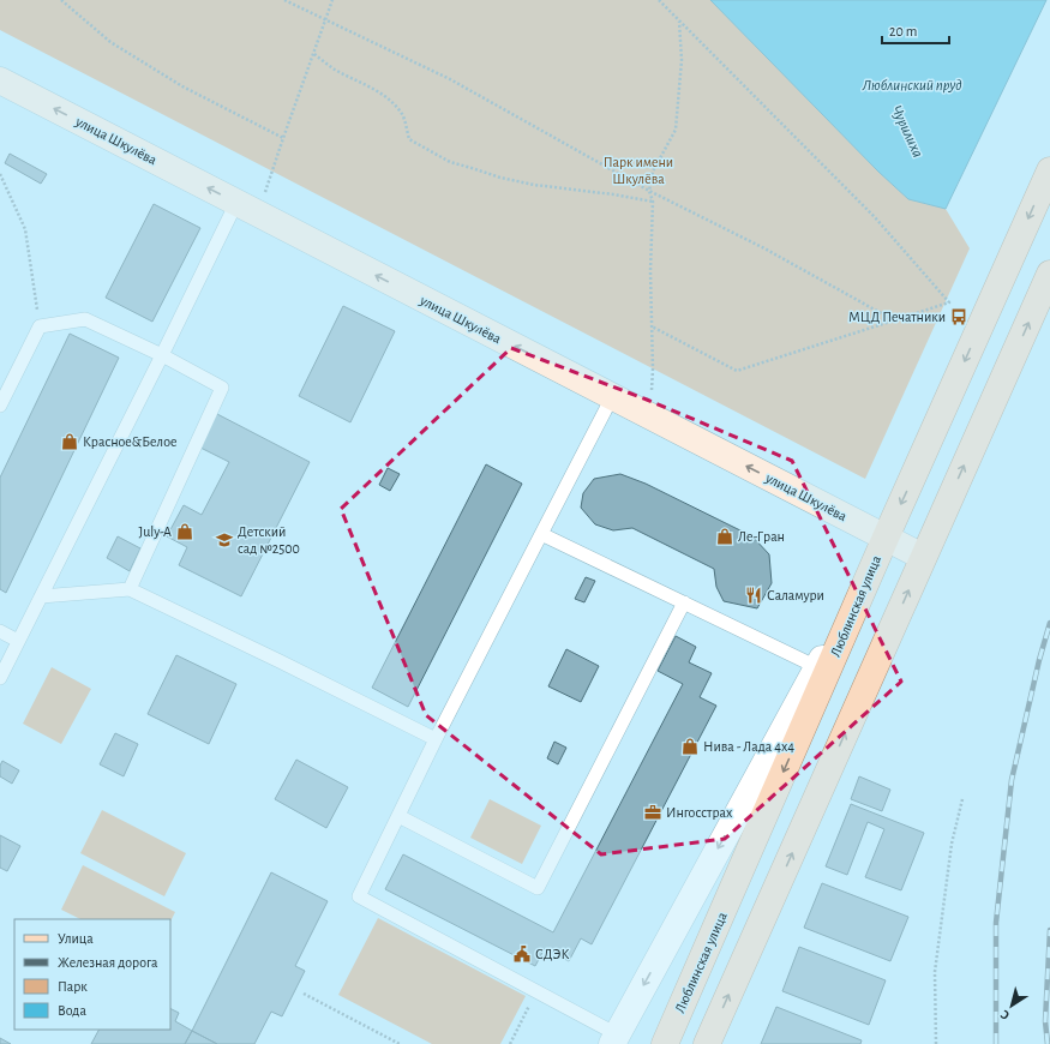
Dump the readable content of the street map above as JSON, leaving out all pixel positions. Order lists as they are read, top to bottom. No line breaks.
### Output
{"streets":{"main road":["Люблинская улица"],"street":["улица Шкулёва"]},"crossings":[["улица Шкулёва","Люблинская улица"]],"one_way":["улица Шкулёва"],"water":["Люблинский пруд","Чурилиха"],"parks":["Парк имени Шкулёва"],"places":{"bus stop":["МЦД Печатники"],"shop":["Красное&Белое","July-A","Ле-Гран","Нива - Лада 4х4"],"school or university":["Детский сад №2500"],"restaurant":["Саламури"],"office":["Ингосстрах"],"public building":["СДЭК"]},"legend":["Улица","Железная дорога","Парк","Вода"],"scale_bar":"20 m","north":"bottom left"}
